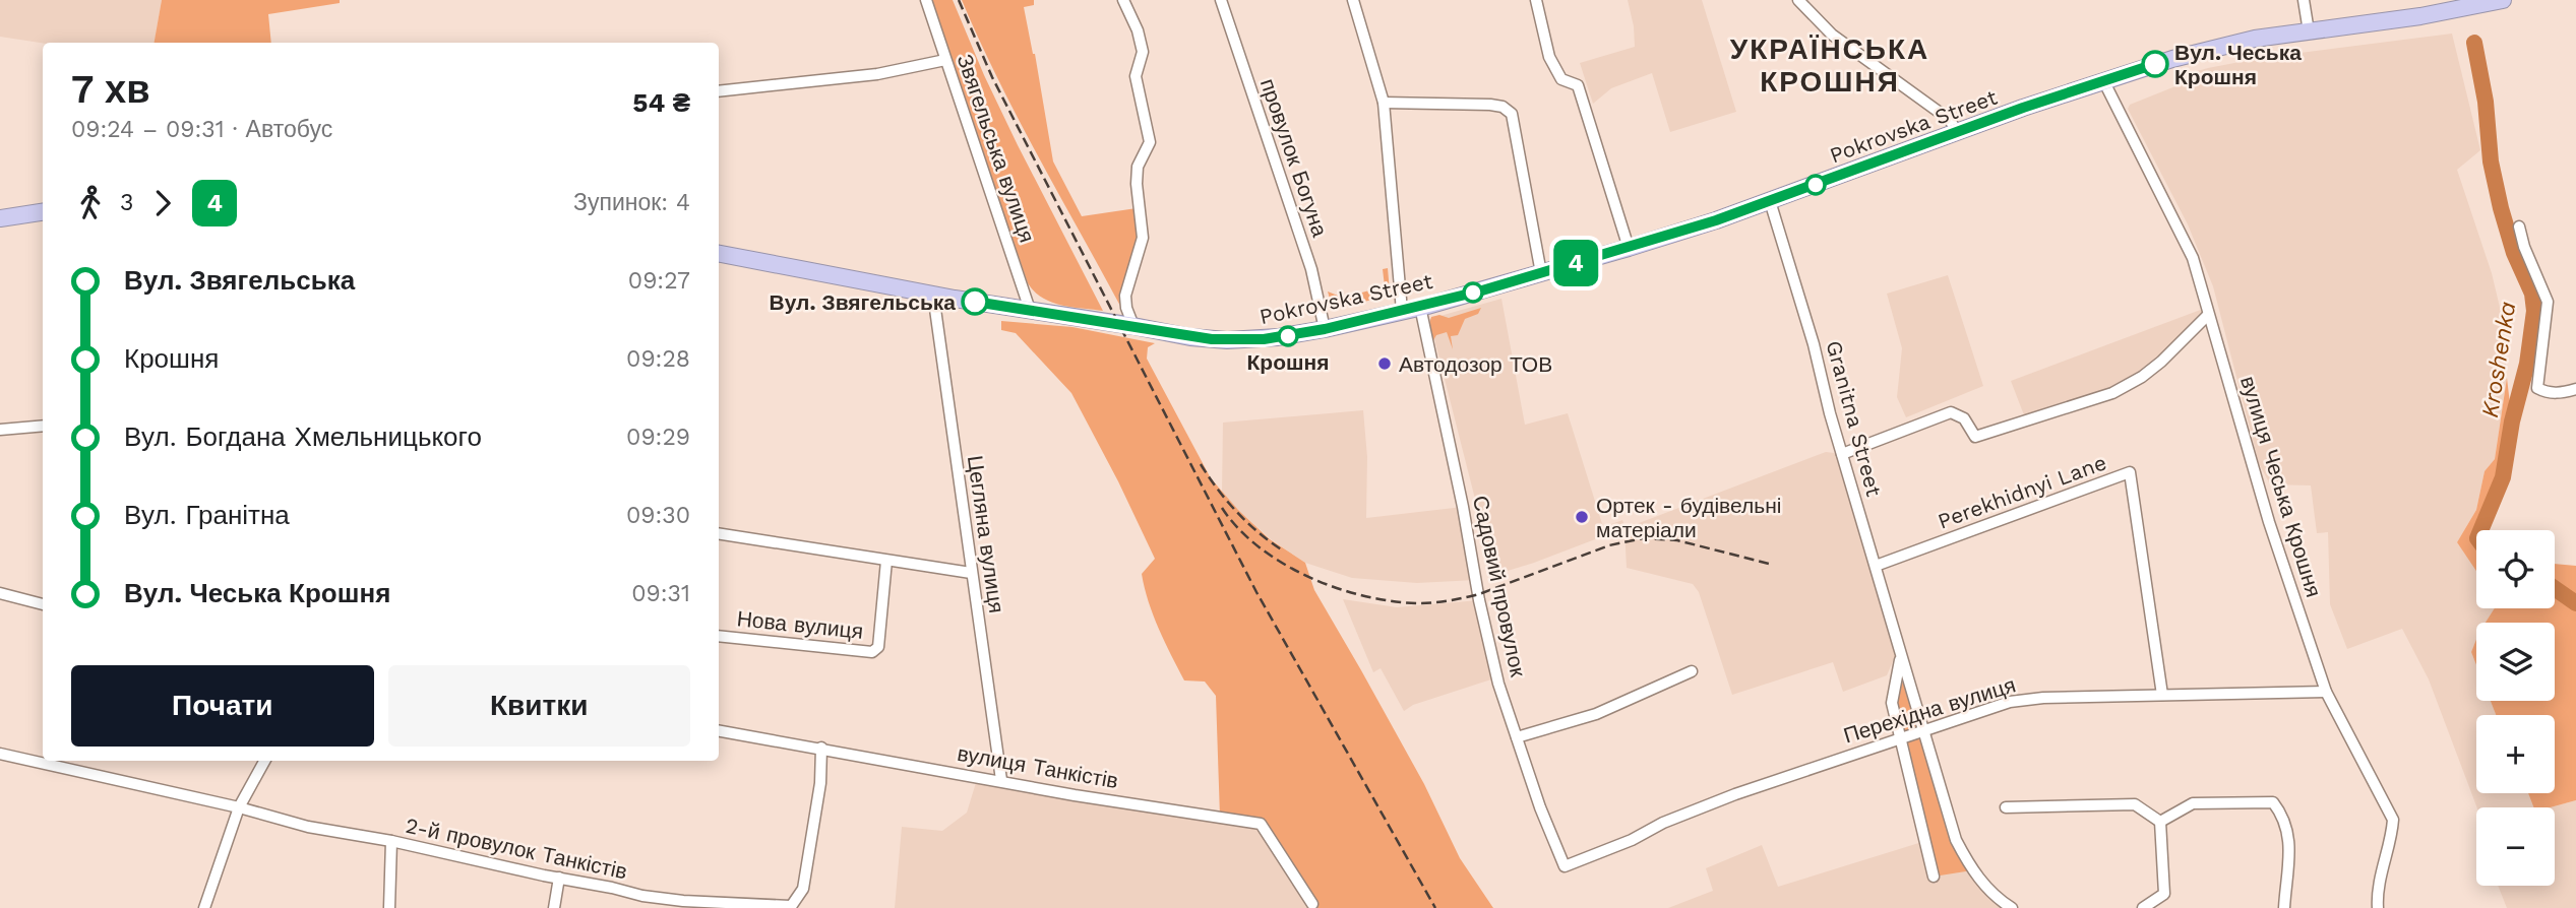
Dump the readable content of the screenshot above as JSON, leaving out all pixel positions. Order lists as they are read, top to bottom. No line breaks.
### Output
{"streets":{"highway":["Pokrovska Street"],"street":["Звягельська вулиця","провулок Богуна","Granitna Street","вулиця Чеська Крошня","Perekhidnyi Lane","Цегляна вулиця","Садовий провулок","Нова вулиця","Перехідна вулиця","вулиця Танкістів","2-й провулок Танкістів"]},"crossings":[["Pokrovska Street","Звягельська вулиця"],["Pokrovska Street","провулок Богуна"],["Pokrovska Street","Granitna Street"],["Pokrovska Street","вулиця Чеська Крошня"],["Pokrovska Street","Цегляна вулиця"],["Pokrovska Street","Садовий провулок"],["Granitna Street","Perekhidnyi Lane"],["Granitna Street","Перехідна вулиця"],["вулиця Чеська Крошня","Перехідна вулиця"],["Perekhidnyi Lane","Перехідна вулиця"],["Цегляна вулиця","вулиця Танкістів"],["Садовий провулок","Перехідна вулиця"]],"districts":["УКРАЇНСЬКА КРОШНЯ"],"water":["Kroshenka"],"places":["Вул. Чеська Крошня","Вул. Звягельська","Крошня","Автодозор ТОВ","Ортек - будівельні матеріали"],"lines":["bus line 4"],"page":{"on_map":"4","heading":["7 хв","09:24 – 09:31 · Автобус","54 ₴"],"legs":["3","4","Зупинок: 4"],"list":[{"name":"Вул. Звягельська","value":"09:27"},{"name":"Крошня","value":"09:28"},{"name":"Вул. Богдана Хмельницького","value":"09:29"},{"name":"Вул. Гранітна","value":"09:30"},{"name":"Вул. Чеська Крошня","value":"09:31"}],"map_buttons":["+","−"],"buttons":["Почати","Квитки"]}}
